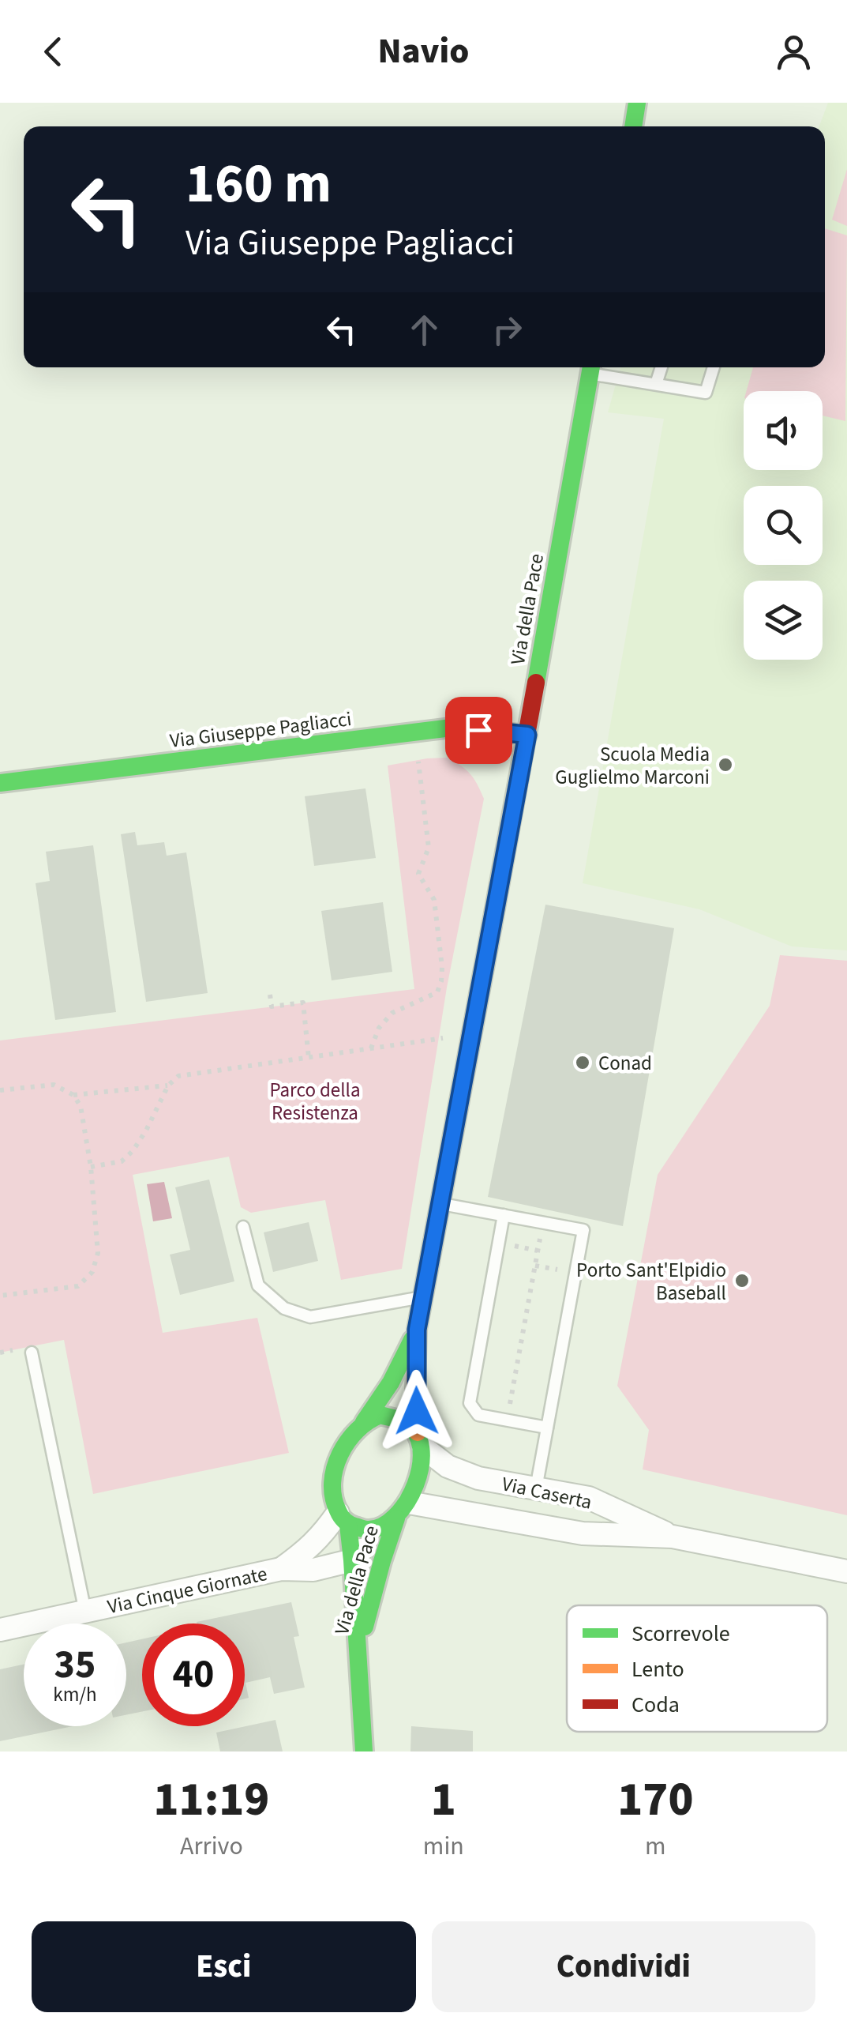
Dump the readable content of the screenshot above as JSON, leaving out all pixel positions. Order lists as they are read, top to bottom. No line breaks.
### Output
{"streets":{"street":["Via della Pace","Via Giuseppe Pagliacci","Via Caserta","Via Cinque Giornate"]},"crossings":[["Via della Pace","Via Giuseppe Pagliacci"],["Via della Pace","Via Caserta"],["Via della Pace","Via Cinque Giornate"],["Via Caserta","Via Cinque Giornate"]],"parks":["Parco della Resistenza"],"places":["Scuola Media Guglielmo Marconi","Conad","Porto Sant'Elpidio Baseball"],"legend":["Scorrevole","Lento","Coda"],"page":{"header":"Navio","turn":["160 m","Via Giuseppe Pagliacci"],"speed":"35 km/h","limit":"40","eta":["11:19","Arrivo","1","min","170","m"],"buttons":["Esci","Condividi"]}}
